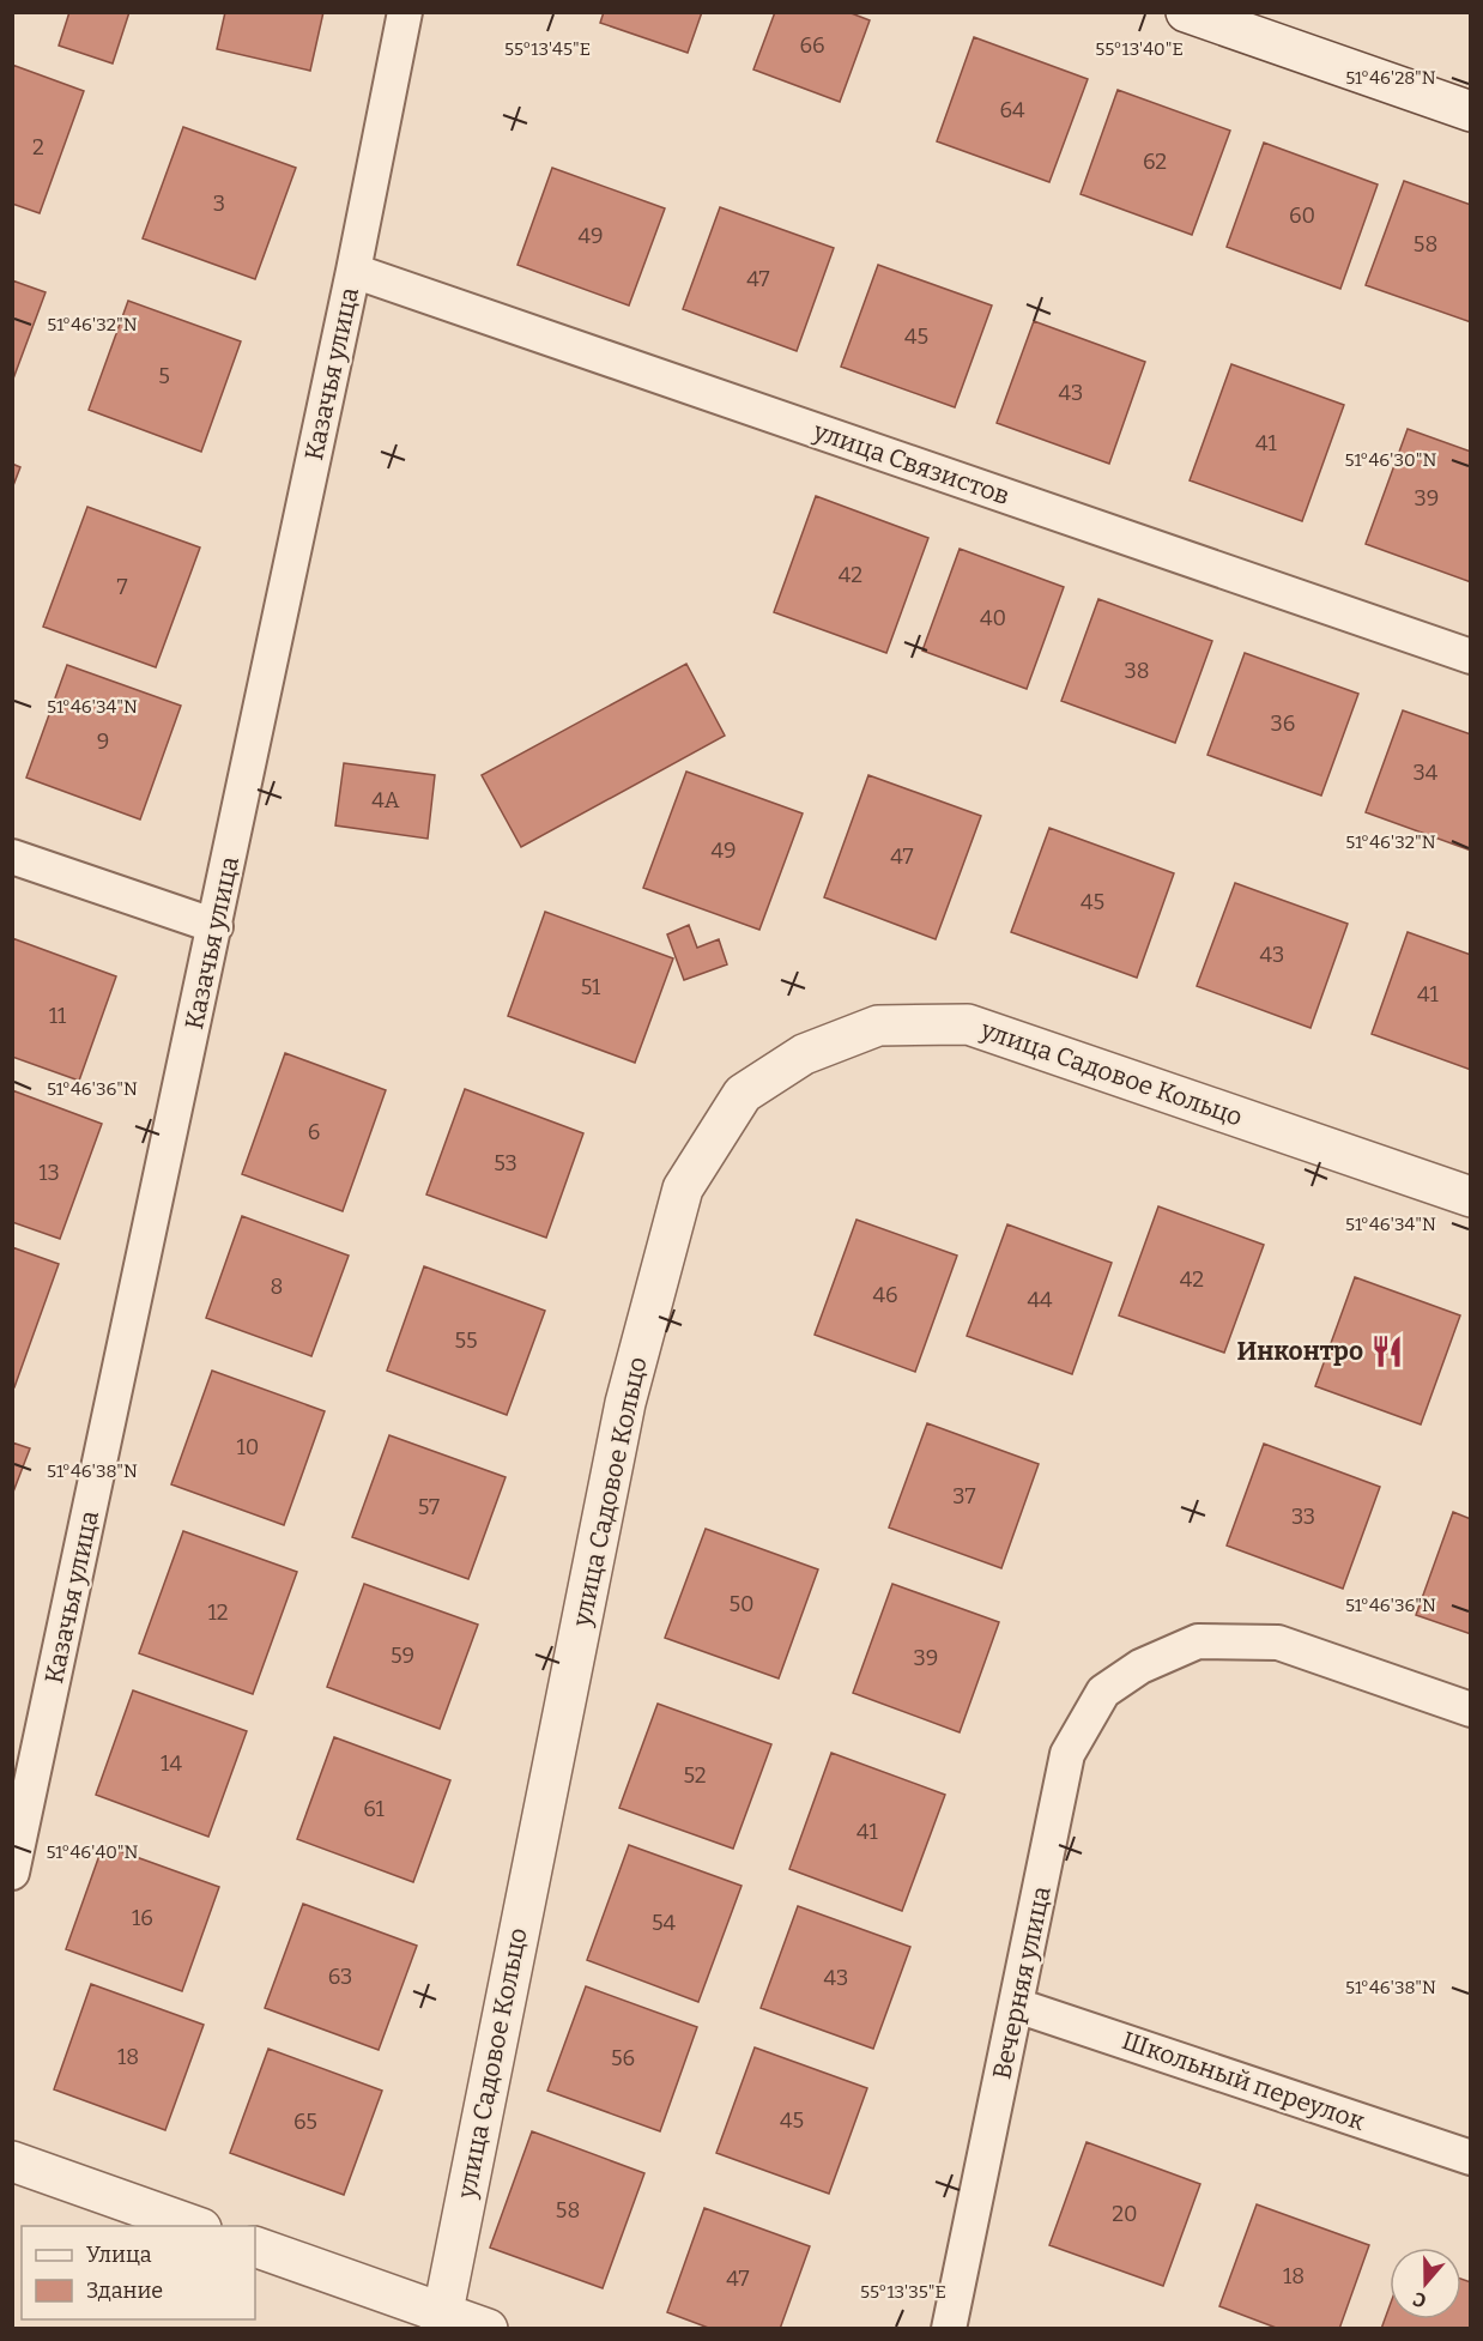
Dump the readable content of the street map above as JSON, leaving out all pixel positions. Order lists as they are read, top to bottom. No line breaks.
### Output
{"streets":{"street":["Казачья улица","улица Связистов","улица Садовое Кольцо","Вечерняя улица","Школьный переулок"]},"crossings":[["Казачья улица","улица Связистов"],["Вечерняя улица","Школьный переулок"]],"places":{"restaurant":["Инконтро"]},"house_numbers":["66","64","2","62","3","60","49","58","47","45","5","43","41","39","42","7","40","38","36","9","34","4А","49","47","45","43","51","41","11","6","53","13","42","8","46","44","55","10","37","57","33","50","12","59","39","14","52","61","41","16","54","63","43","18","56","45","65","58","20","18","47"],"legend":["Улица","Здание"],"north":"bottom","coordinates":["55°13'45\"E","55°13'40\"E","51°46'28\"N","51°46'32\"N","51°46'30\"N","51°46'34\"N","51°46'36\"N","51°46'38\"N","51°46'40\"N","55°13'35\"E"]}
